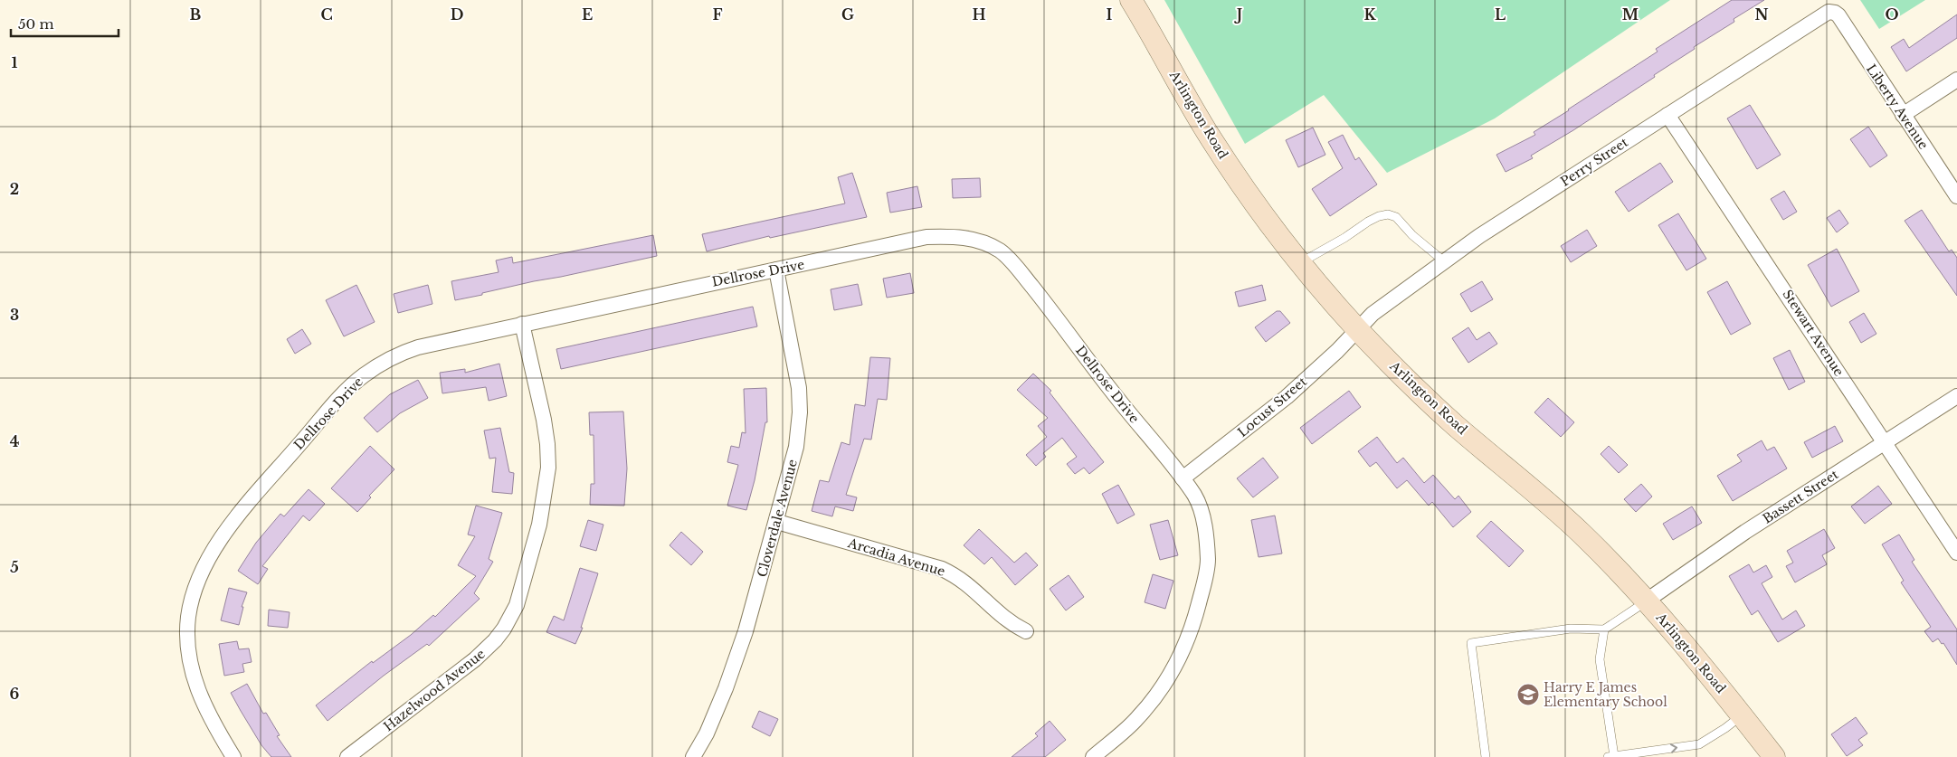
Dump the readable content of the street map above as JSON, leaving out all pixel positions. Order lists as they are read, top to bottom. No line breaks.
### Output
{"streets":{"main road":["Arlington Road"],"street":["Liberty Avenue","Perry Street","Dellrose Drive","Stewart Avenue","Locust Street","Bassett Street","Cloverdale Avenue","Arcadia Avenue","Hazelwood Avenue"]},"crossings":[["Liberty Avenue","Perry Street"],["Arlington Road","Perry Street"],["Arlington Road","Locust Street"],["Arlington Road","Bassett Street"],["Perry Street","Stewart Avenue"],["Perry Street","Locust Street"],["Dellrose Drive","Locust Street"],["Dellrose Drive","Cloverdale Avenue"],["Dellrose Drive","Hazelwood Avenue"],["Stewart Avenue","Bassett Street"],["Cloverdale Avenue","Arcadia Avenue"]],"places":{"school or university":["Harry E James Elementary School"]},"scale_bar":"50 m","grid":{"columns":["B","C","D","E","F","G","H","I","J","K","L","M","N","O"],"rows":["1","2","3","4","5","6"]}}
